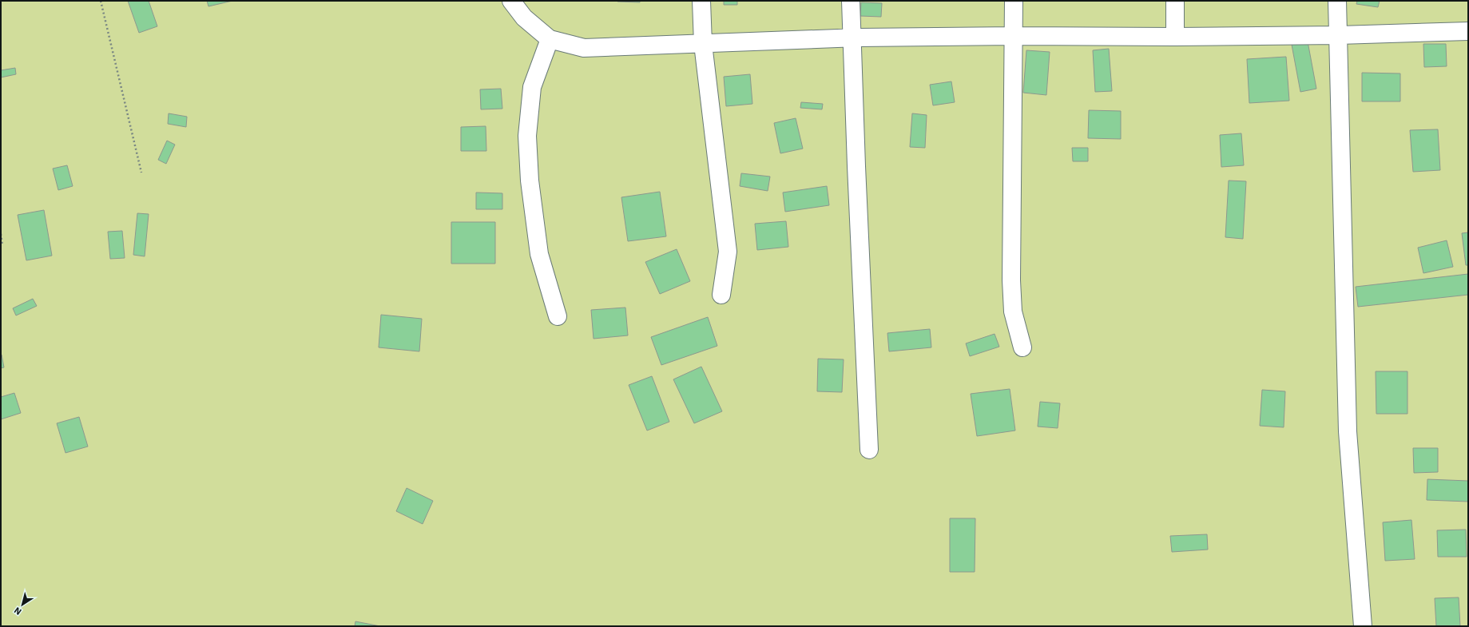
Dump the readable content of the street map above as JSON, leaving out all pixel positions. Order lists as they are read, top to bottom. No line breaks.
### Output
{"north":"bottom left"}
